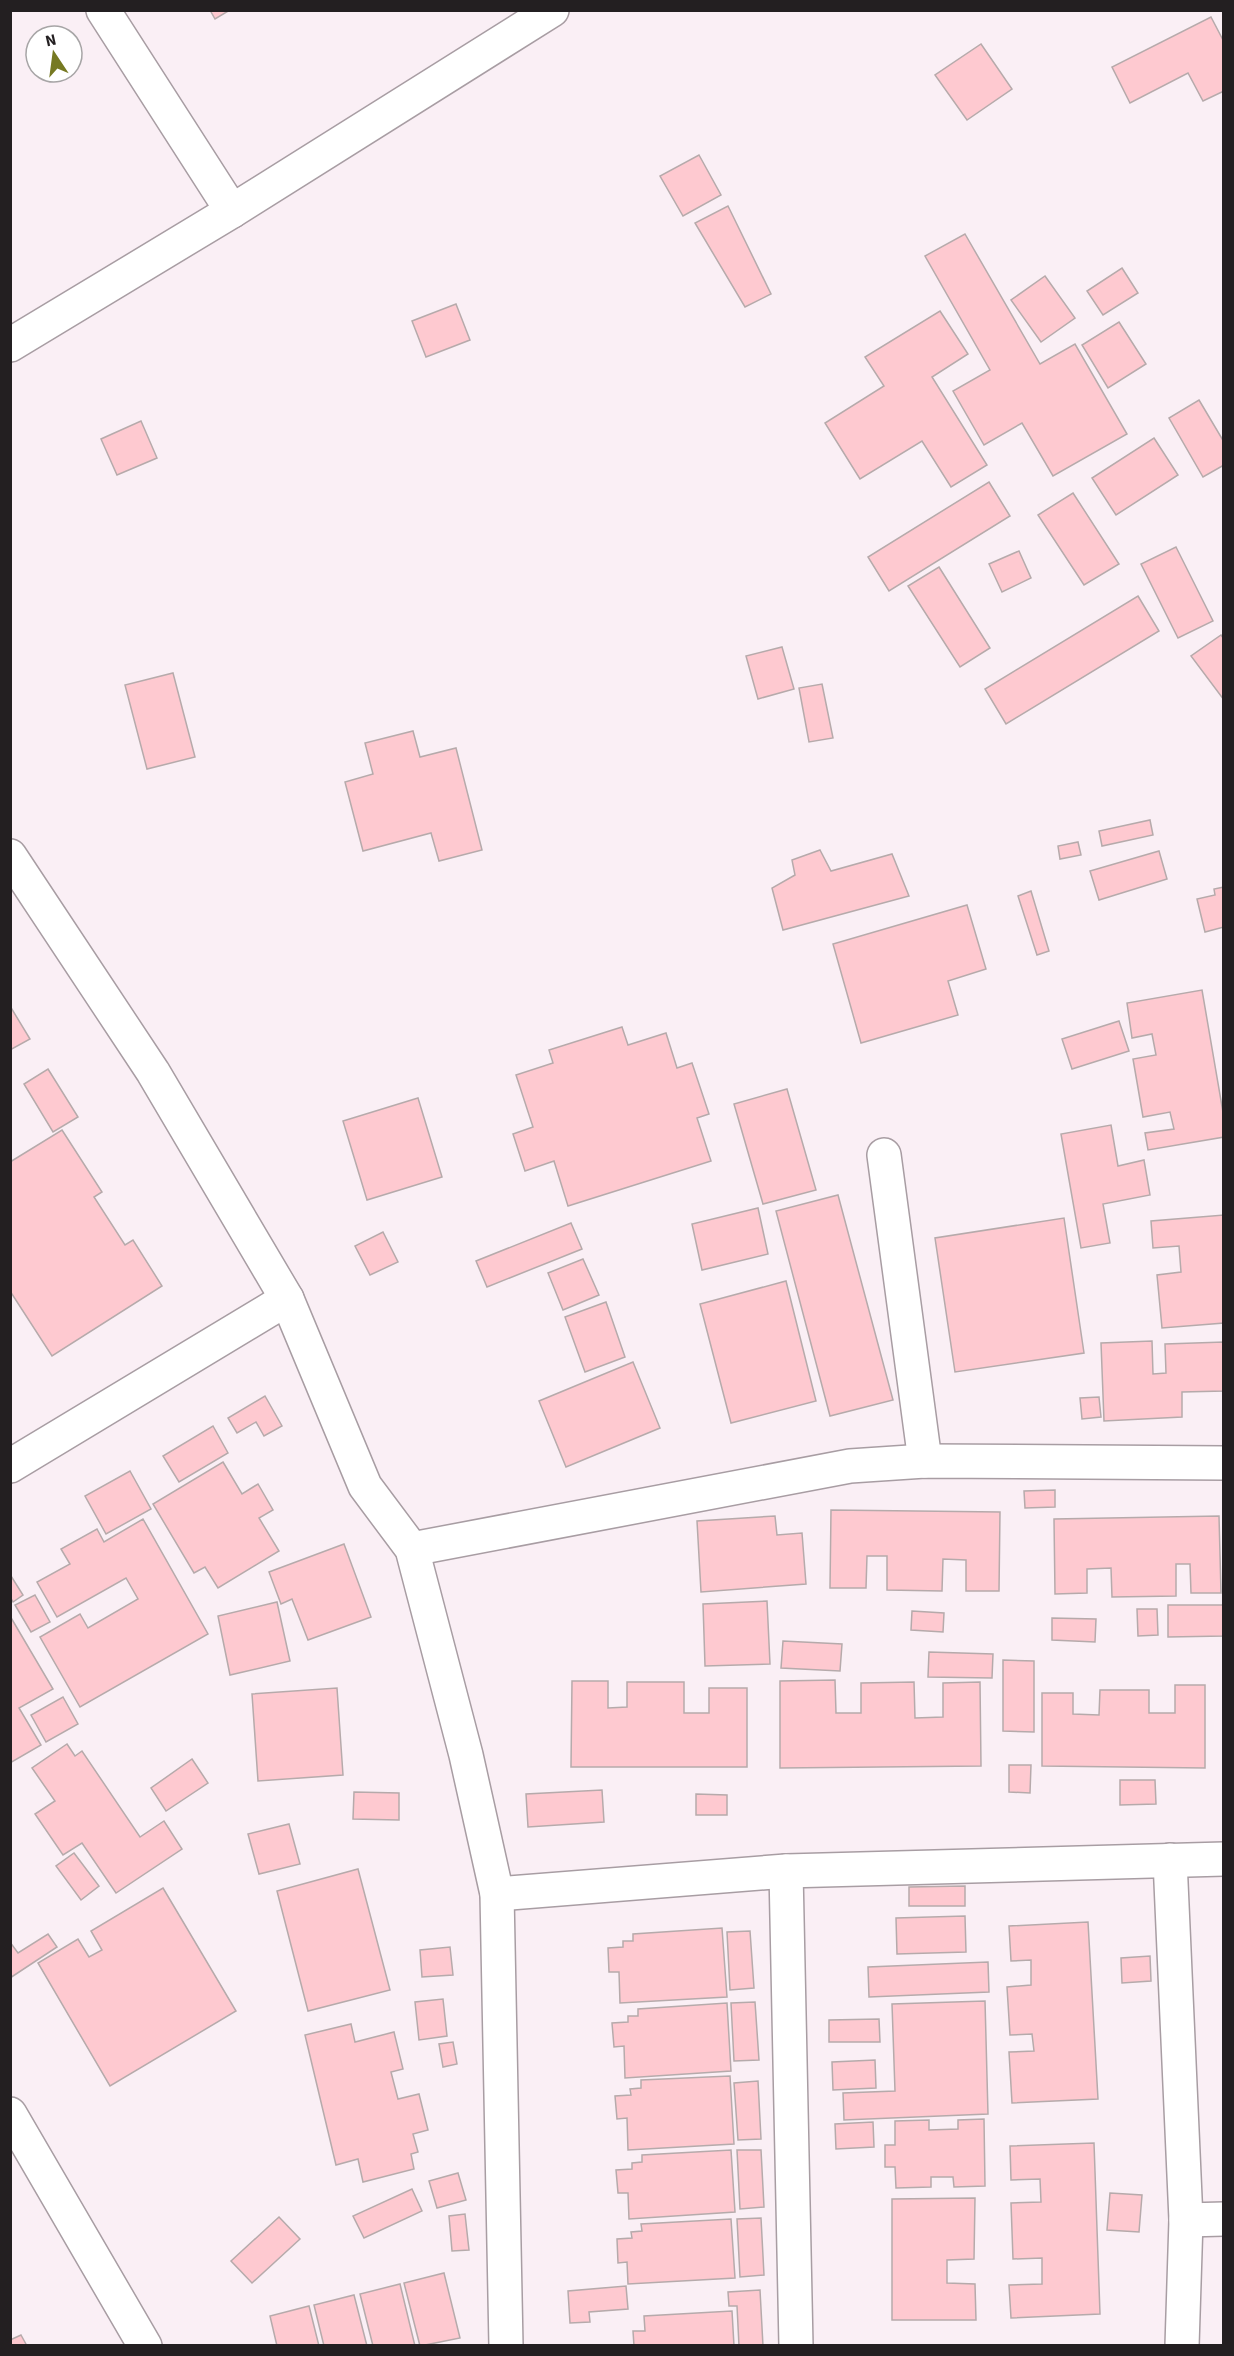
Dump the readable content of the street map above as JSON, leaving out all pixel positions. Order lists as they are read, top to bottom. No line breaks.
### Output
{"north":"top"}
